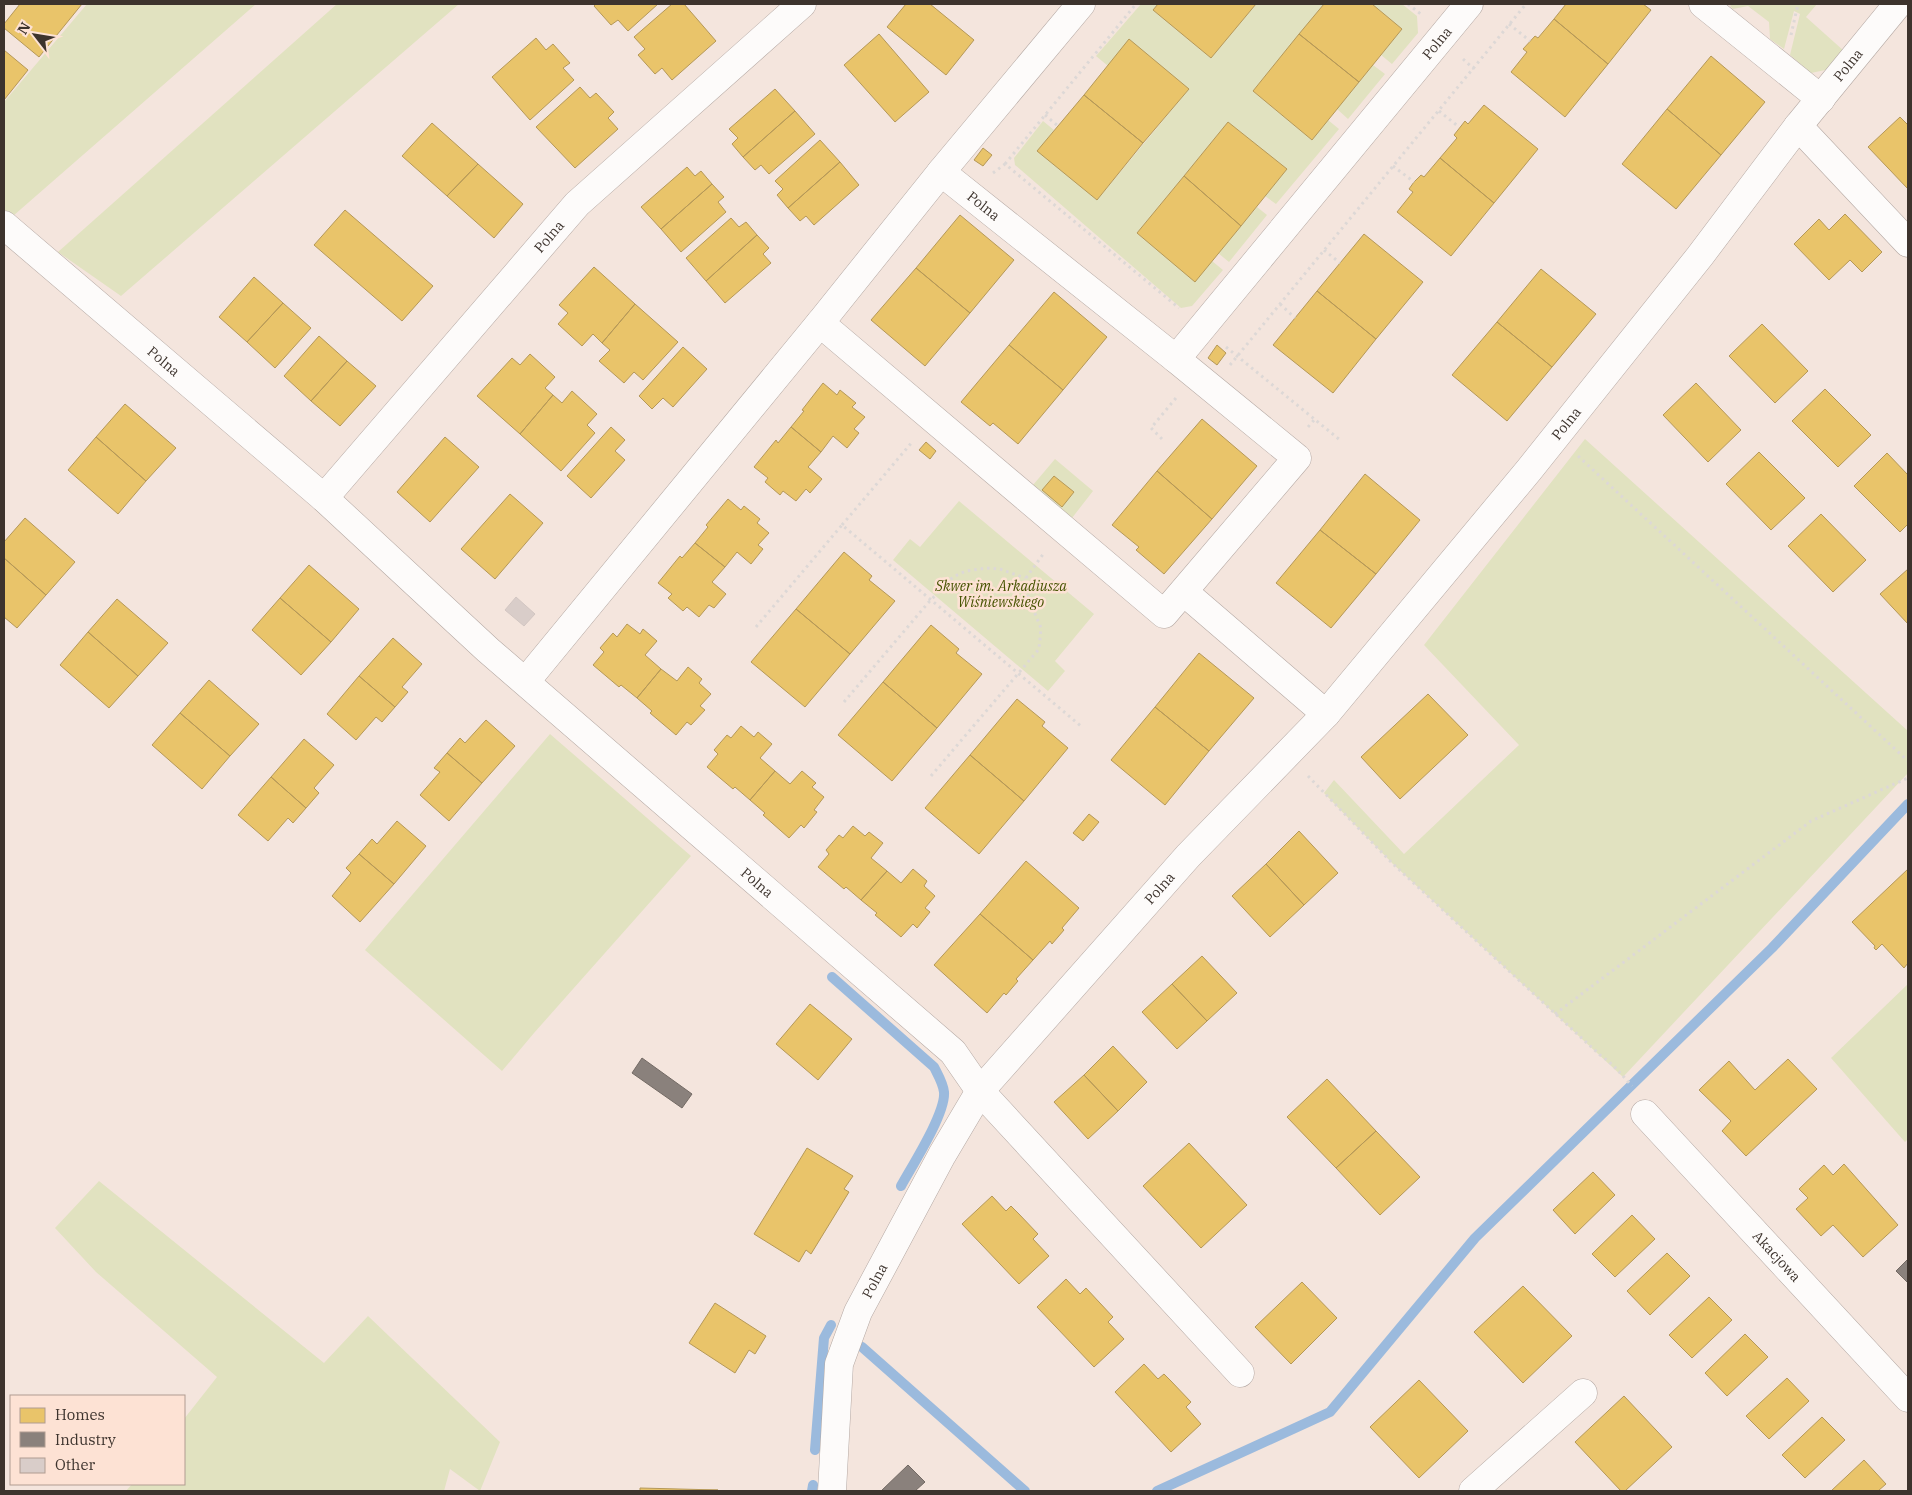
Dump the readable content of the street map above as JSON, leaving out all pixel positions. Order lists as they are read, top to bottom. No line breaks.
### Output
{"streets":{"street":["Polna","Akacjowa"]},"parks":["Skwer im. Arkadiusza Wiśniewskiego"],"legend":["Homes","Industry","Other"],"north":"top left"}
